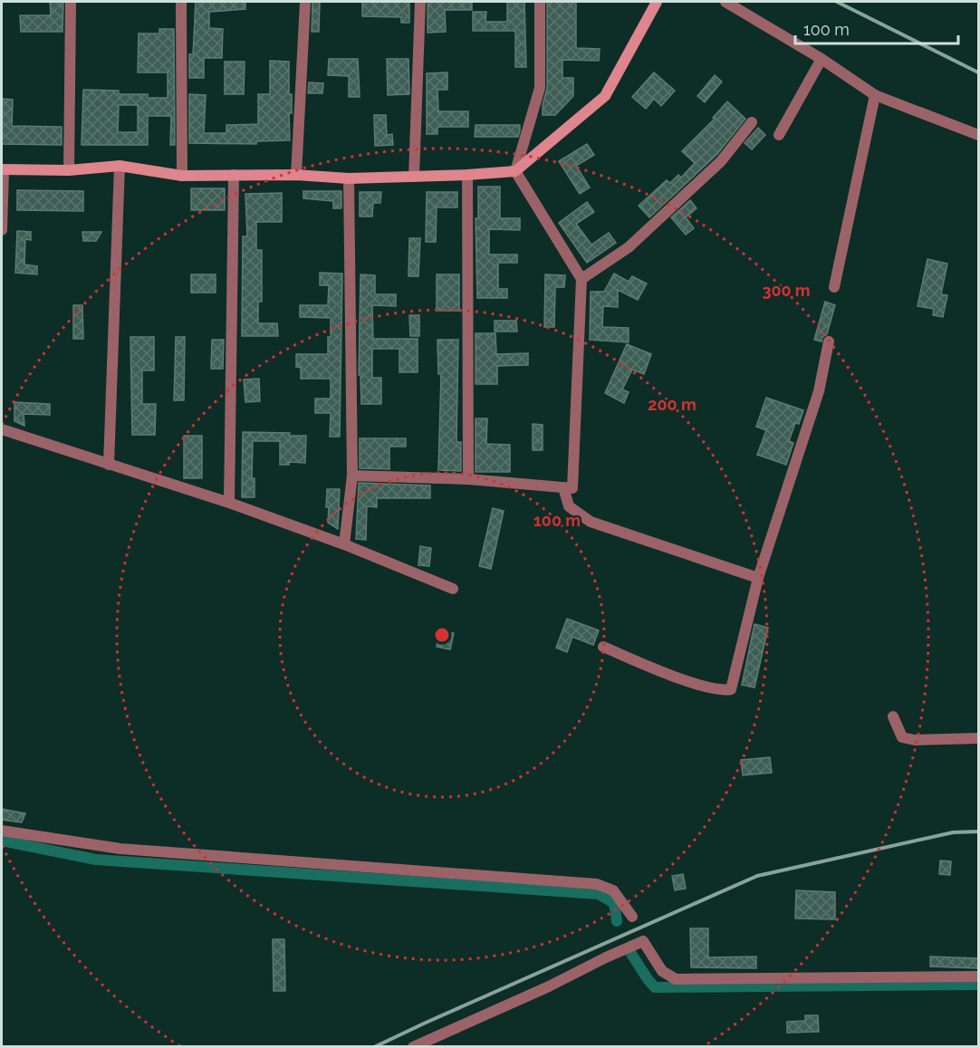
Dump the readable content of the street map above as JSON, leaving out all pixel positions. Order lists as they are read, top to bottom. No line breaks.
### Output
{"scale_bar":"100 m","rings":["300 m","200 m","100 m"]}
